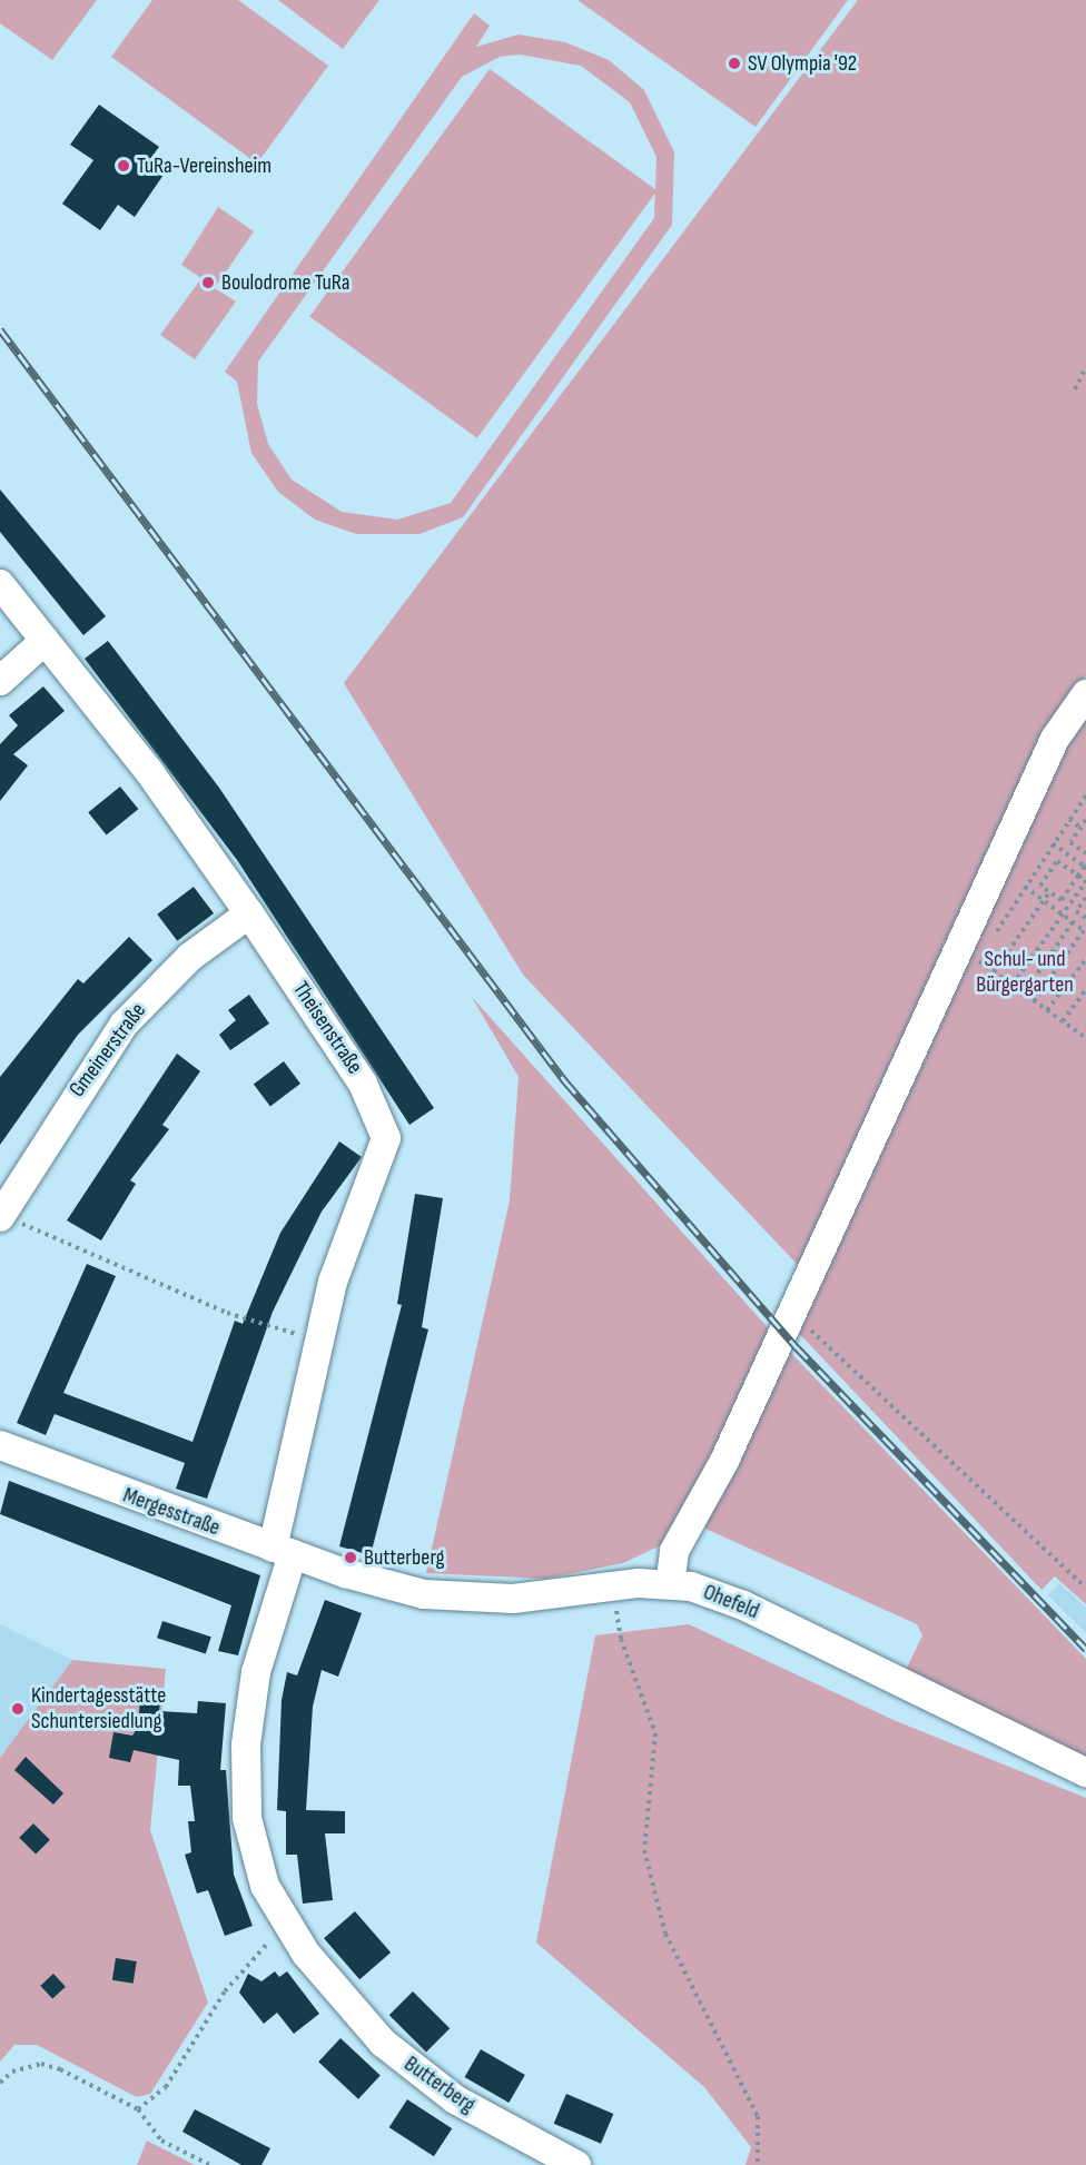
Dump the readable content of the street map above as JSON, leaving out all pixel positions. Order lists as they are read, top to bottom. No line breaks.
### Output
{"streets":{"street":["Theisenstraße","Gmeinerstraße","Mergesstraße","Ohefeld","Butterberg"]},"crossings":[["Theisenstraße","Gmeinerstraße"],["Theisenstraße","Mergesstraße"],["Theisenstraße","Butterberg"],["Mergesstraße","Ohefeld"],["Mergesstraße","Butterberg"]],"parks":["Schul- und Bürgergarten"],"places":["SV Olympia '92","TuRa-Vereinsheim","Boulodrome TuRa","Butterberg","Kindertagesstätte Schuntersiedlung"]}
